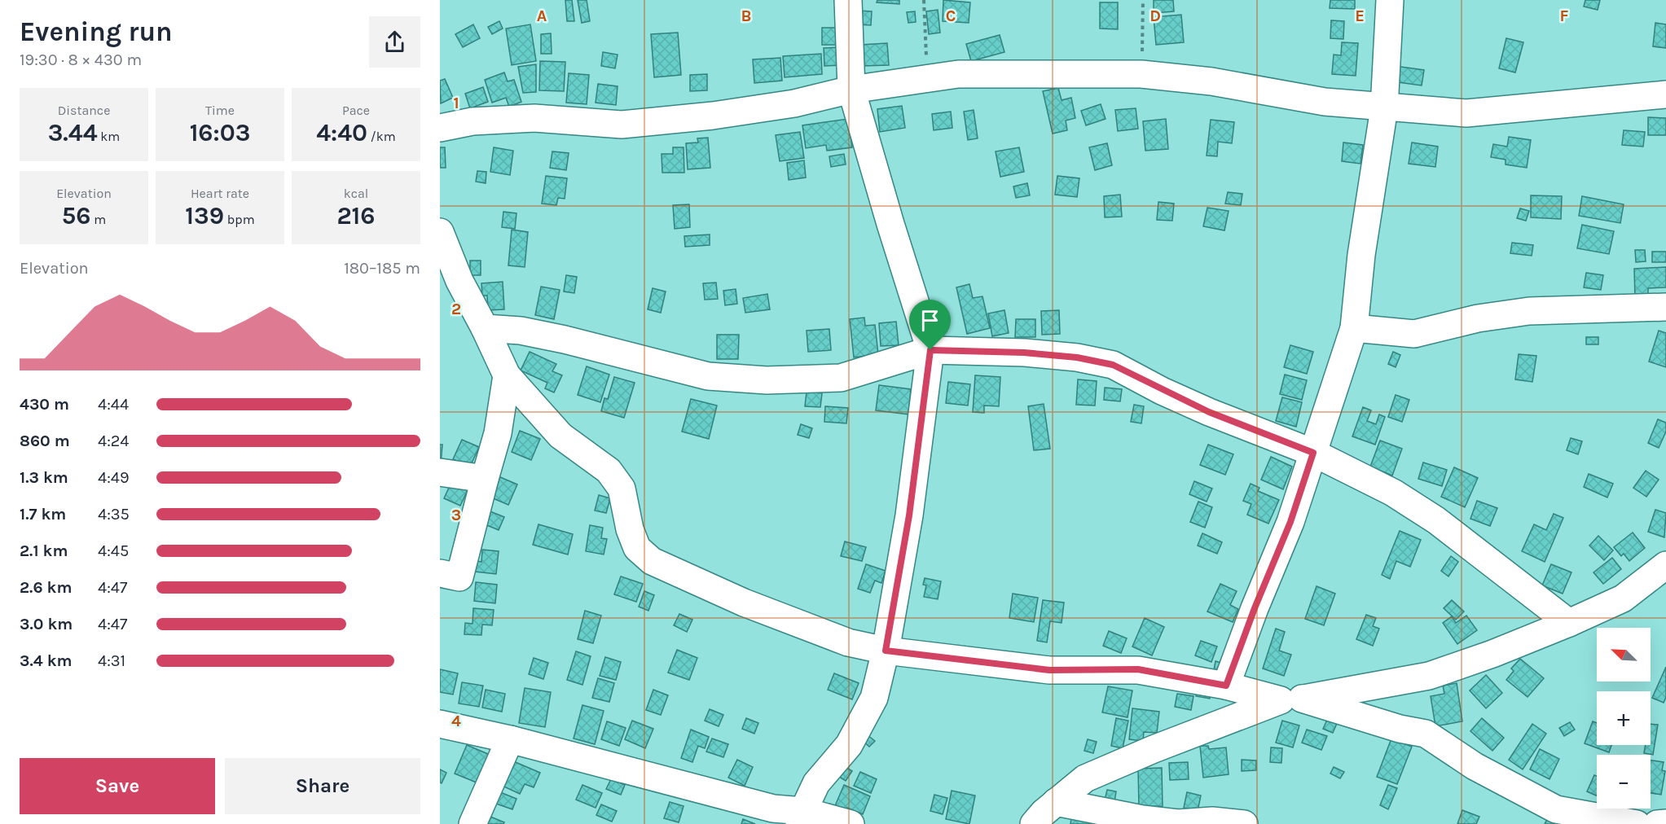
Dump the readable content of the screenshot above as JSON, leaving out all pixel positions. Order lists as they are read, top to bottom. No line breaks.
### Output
{"north":"top left","page":{"heading":["Evening run","19:30 · 8 × 430 m"],"stats":[["Distance","3.44 km"],["Time","16:03"],["Pace","4:40 /km"],["Elevation","56 m"],["Heart rate","139 bpm"],["kcal","216"]],"chart":["Elevation","180–185 m"],"list":[{"name":"430 m","note":"4:44"},{"name":"860 m","note":"4:24"},{"name":"1.3 km","note":"4:49"},{"name":"1.7 km","note":"4:35"},{"name":"2.1 km","note":"4:45"},{"name":"2.6 km","note":"4:47"},{"name":"3.0 km","note":"4:47"},{"name":"3.4 km","note":"4:31"}],"map_buttons":["+","−"],"buttons":["Save","Share"]},"grid":{"columns":["A","B","C","D","E","F"],"rows":["1","2","3","4"]}}
